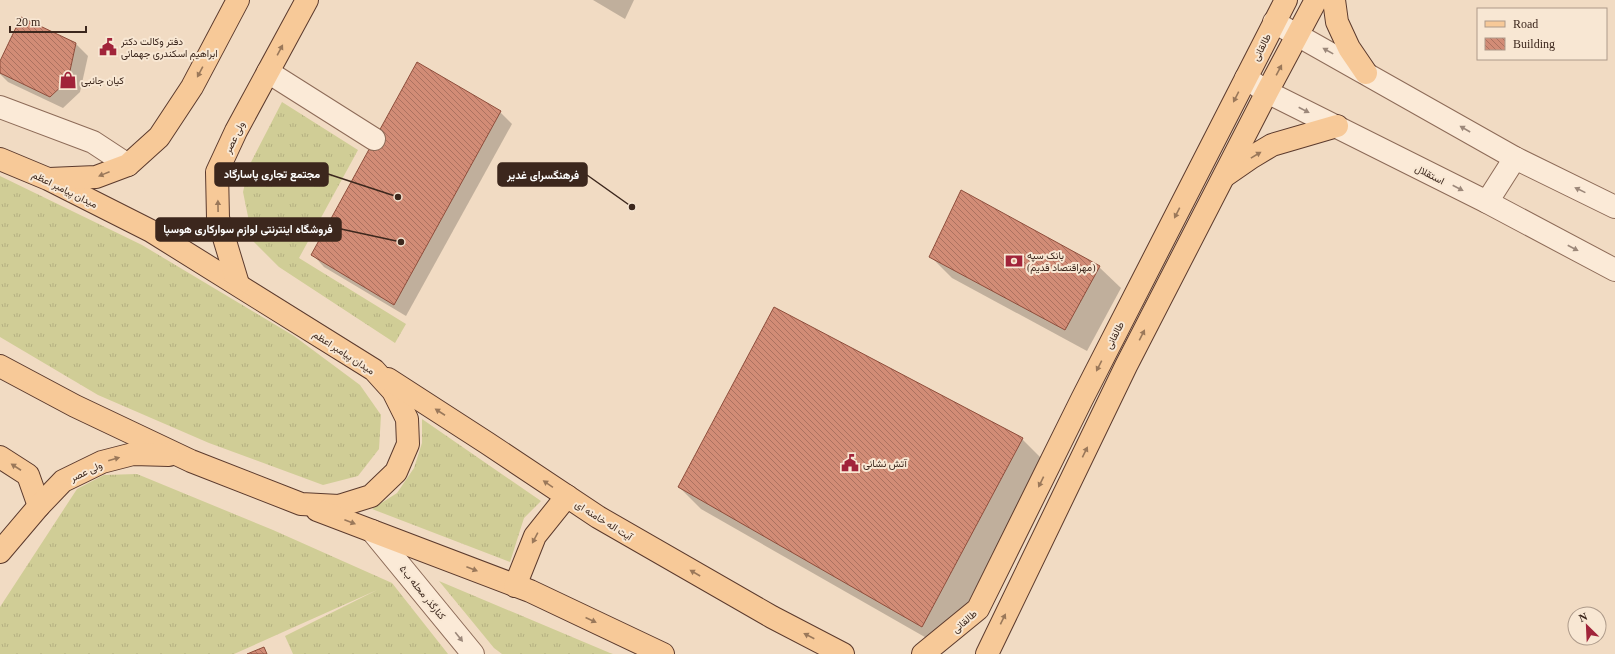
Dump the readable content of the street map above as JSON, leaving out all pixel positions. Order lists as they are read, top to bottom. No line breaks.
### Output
{"streets":{"main road":["طالقانی","ولی عصر","میدان پیامبر اعظم","آیت اله خامنه ای"],"street":["استقلال","کنارگذر محله ب۵"]},"crossings":[["طالقانی","استقلال"],["ولی عصر","میدان پیامبر اعظم"],["میدان پیامبر اعظم","آیت اله خامنه ای"]],"one_way":["کنارگذر محله ب۵"],"places":{"public building":["دفتر وکالت دکتر ابراهیم اسکندری جهمانی","آتش نشانی"],"shop":["کیان جانبی"],"other":["مجتمع تجاری پاسارگاد","فرهنگسرای غدیر","فروشگاه اینترنتی لوازم سوارکاری هوسپا"],"bank":["بانک سپه (مهراقتصاد قدیم)"]},"legend":["Road","Building"],"scale_bar":"20 m","north":"top left"}
